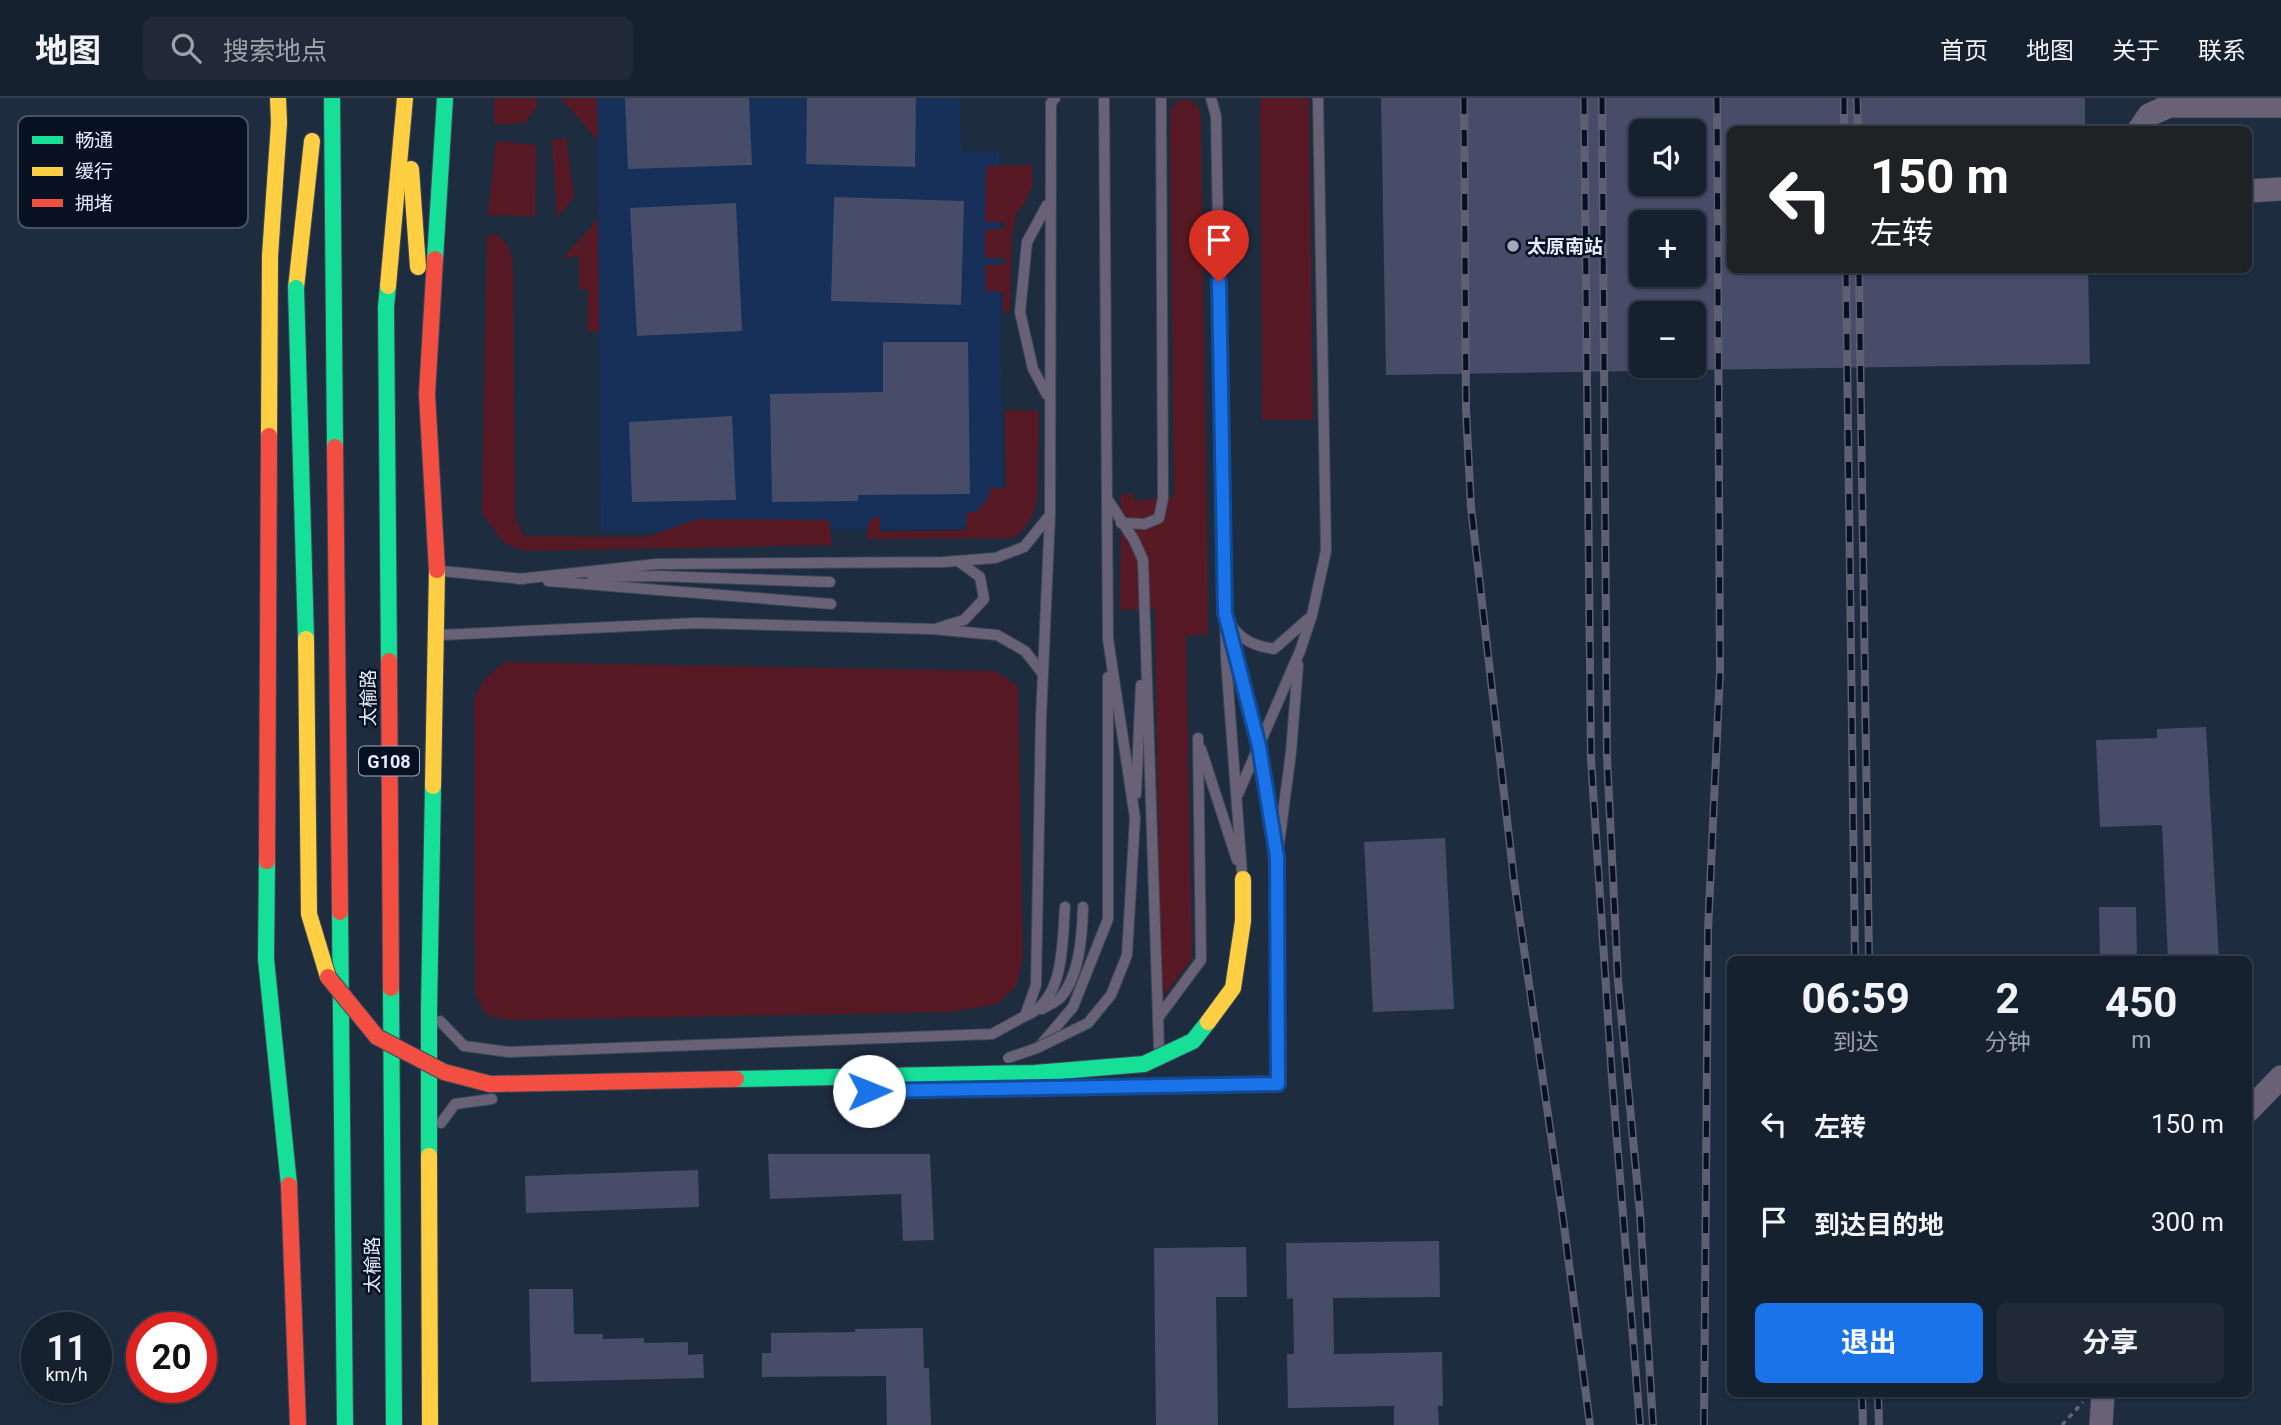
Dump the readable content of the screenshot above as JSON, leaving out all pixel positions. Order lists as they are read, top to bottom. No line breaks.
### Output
{"streets":{"main road":["太榆路","G108"]},"places":["太原南站"],"legend":["畅通","缓行","拥堵"],"page":{"header":"地图","search":"搜索地点","nav":["首页","地图","关于","联系"],"map_buttons":["+","−"],"turn":["150 m","左转"],"eta":["06:59","到达","2","分钟","450","m"],"list":[{"name":"左转","value":"150 m"},{"name":"到达目的地","value":"300 m"}],"buttons":["退出","分享"],"speed":"11 km/h","limit":"20"}}
